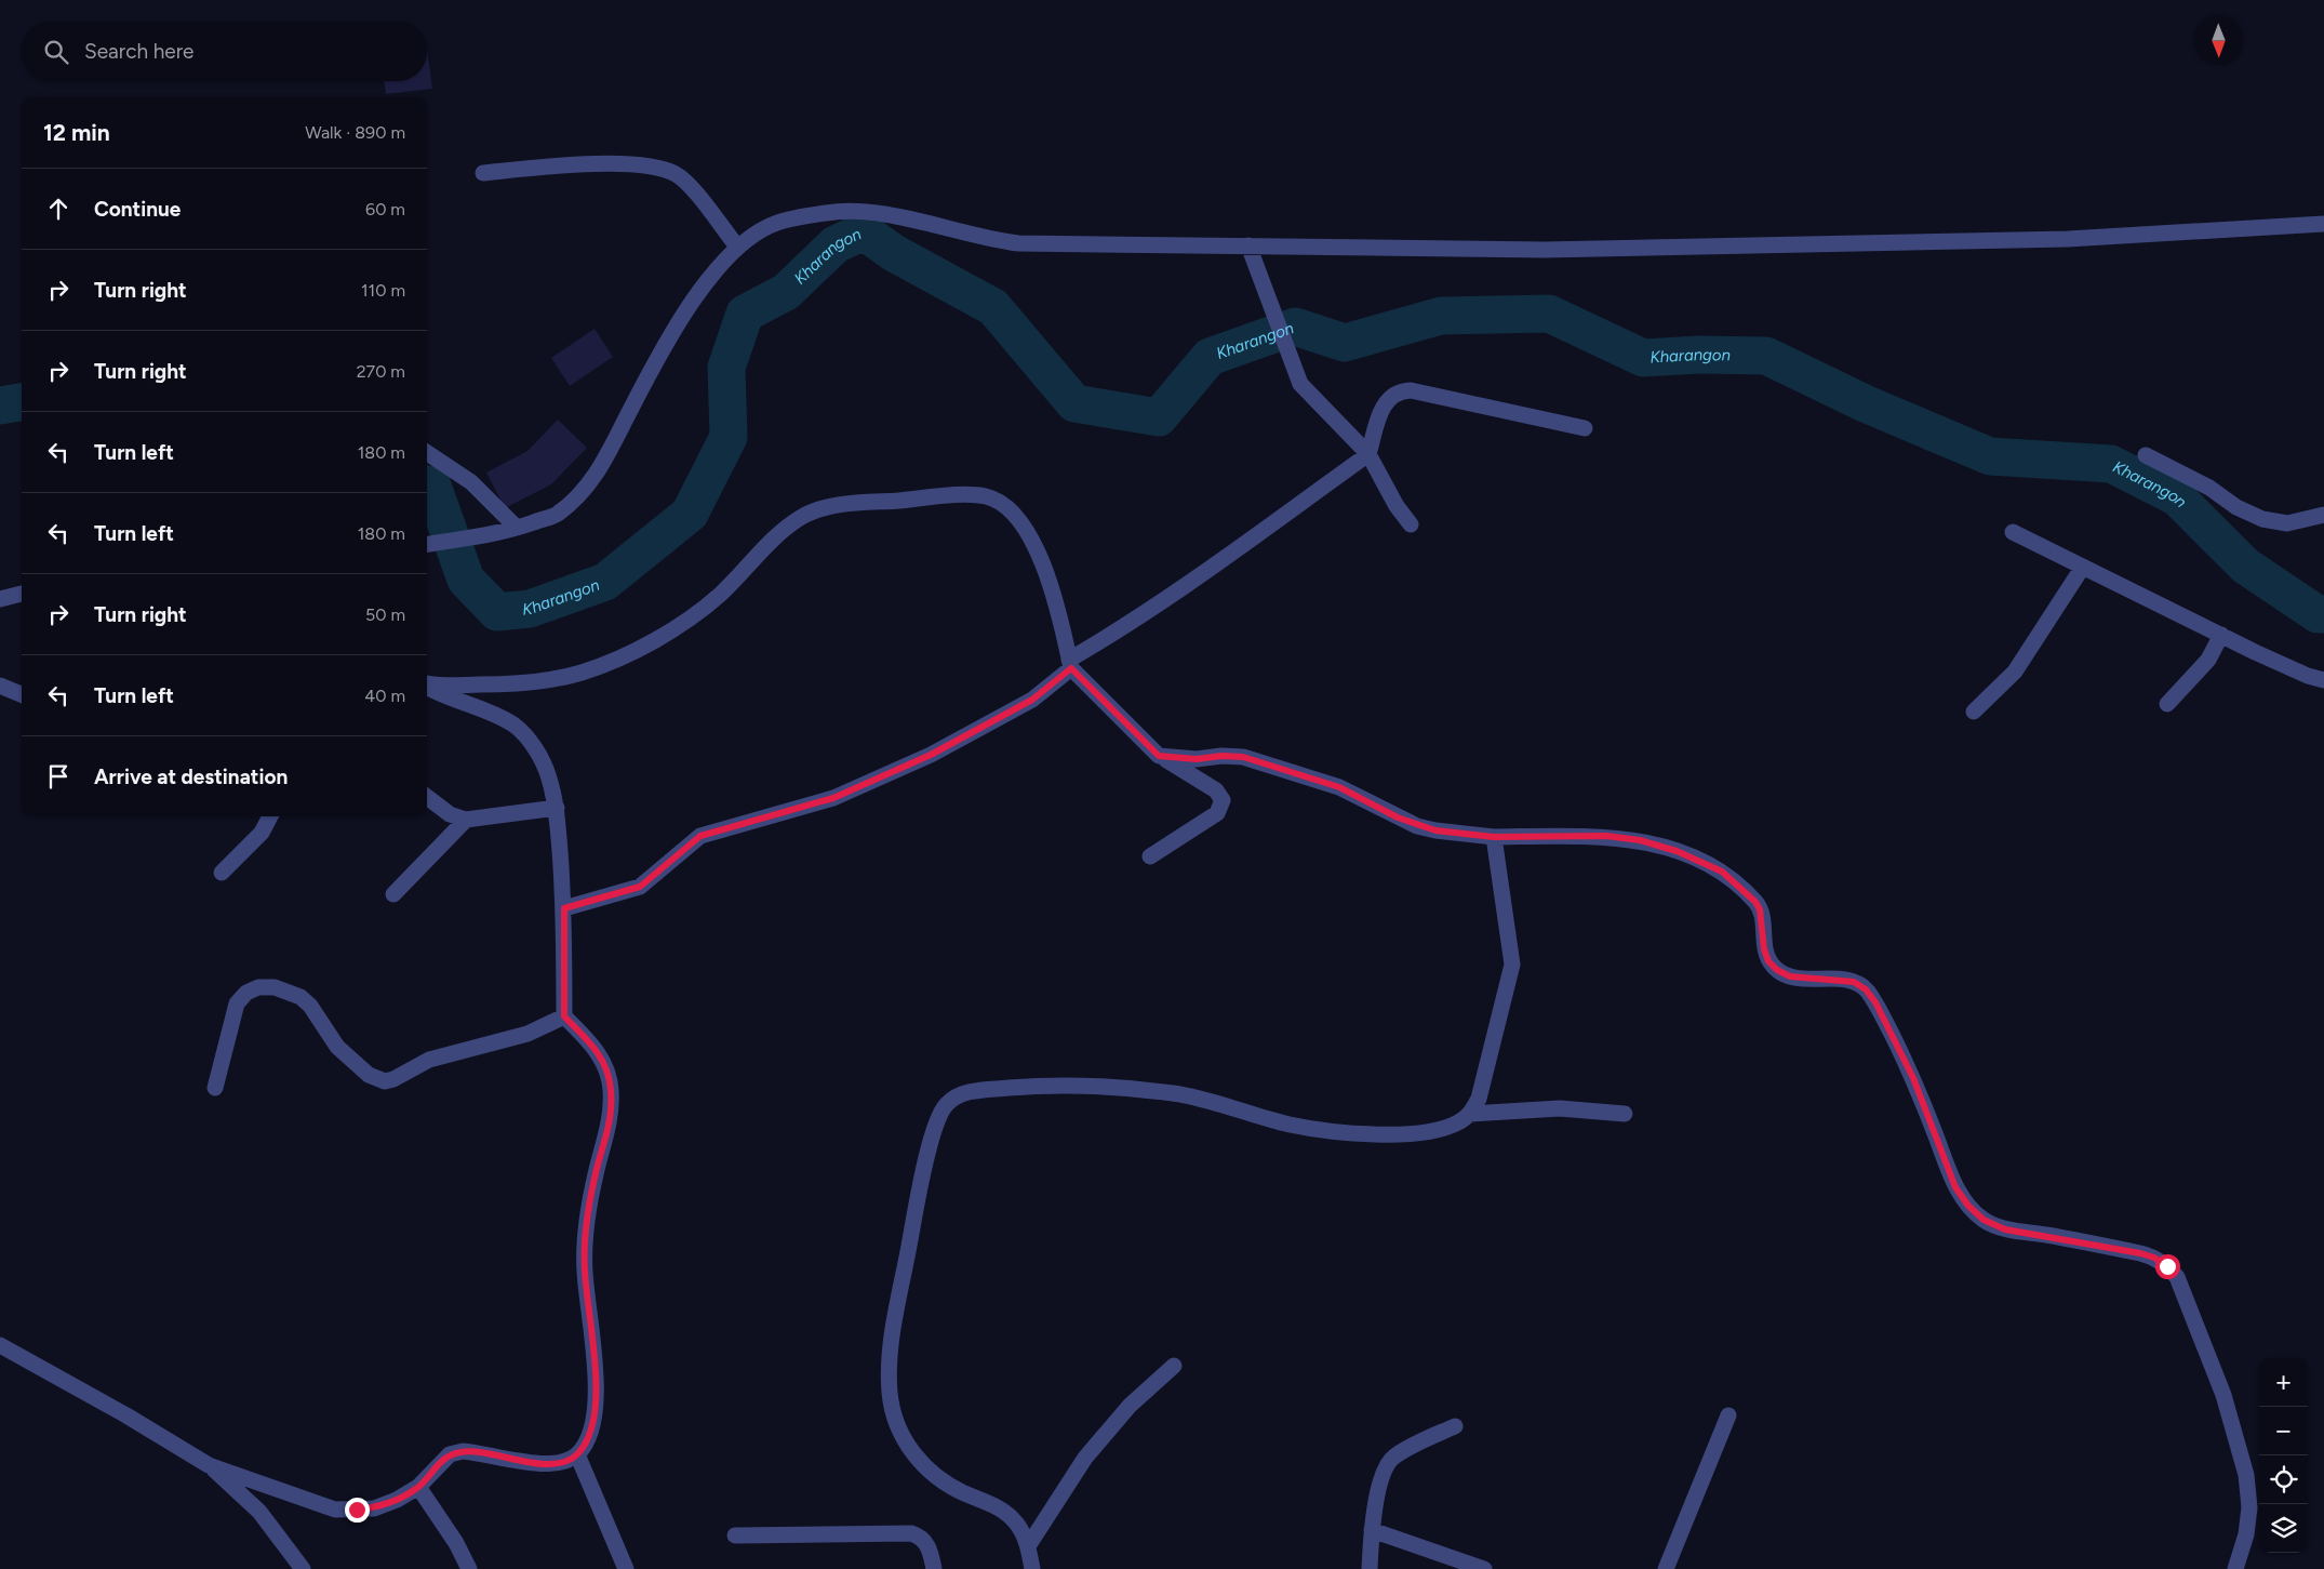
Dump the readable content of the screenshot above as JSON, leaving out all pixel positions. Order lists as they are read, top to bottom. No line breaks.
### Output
{"water":["Kharangon"],"north":"bottom","page":{"search":"Search here","heading":["12 min","Walk · 890 m"],"list":[["Continue","60 m"],["Turn right","110 m"],["Turn right","270 m"],["Turn left","180 m"],["Turn left","180 m"],["Turn right","50 m"],["Turn left","40 m"],"Arrive at destination"],"map_buttons":["+","−"]}}
